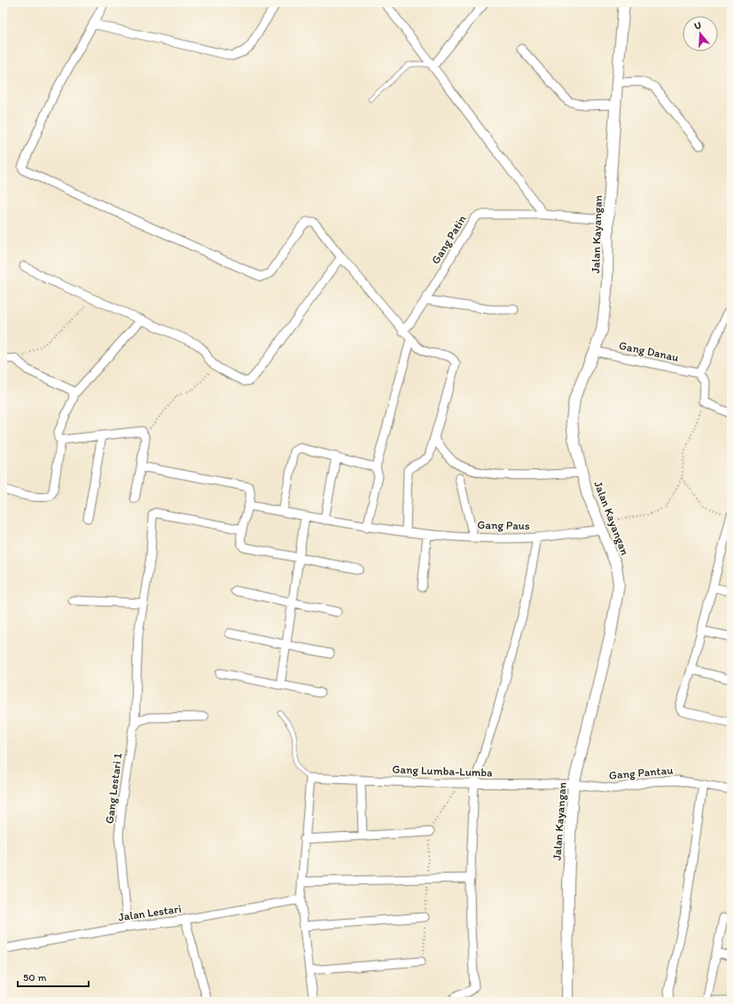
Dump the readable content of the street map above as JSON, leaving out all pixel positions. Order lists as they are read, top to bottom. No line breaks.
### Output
{"streets":{"street":["Jalan Kayangan","Gang Patin","Gang Danau","Gang Paus","Gang Lumba-Lumba","Gang Pantau","Gang Lestari 1","Jalan Lestari"]},"crossings":[["Jalan Kayangan","Gang Patin"],["Jalan Kayangan","Gang Danau"],["Jalan Kayangan","Gang Paus"],["Jalan Kayangan","Gang Lumba-Lumba"],["Jalan Kayangan","Gang Pantau"],["Gang Lumba-Lumba","Gang Pantau"],["Gang Lestari 1","Jalan Lestari"]],"scale_bar":"50 m","north":"top"}
